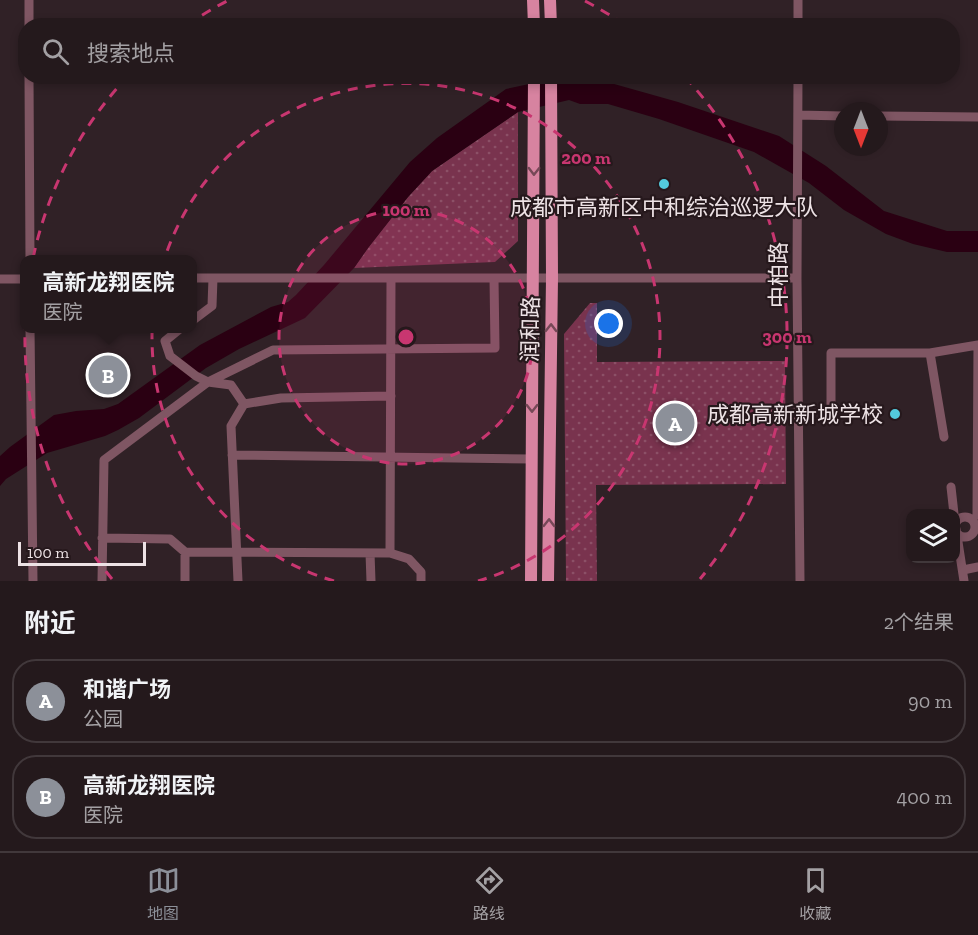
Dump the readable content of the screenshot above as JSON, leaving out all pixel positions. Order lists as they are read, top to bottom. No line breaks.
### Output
{"streets":{"main road":["润和路"],"street":["中柏路"]},"places":["成都市高新区中和综治巡逻大队","成都高新新城学校"],"scale_bar":"100 m","north":"bottom","page":{"search":"搜索地点","popup":["高新龙翔医院","医院"],"pins":["B","A"],"scale":"100 m","heading":["附近","2个结果"],"list":[{"mark":"A","name":"和谐广场","note":"公园","value":"90 m"},{"mark":"B","name":"高新龙翔医院","note":"医院","value":"400 m"}],"nav":["地图","路线","收藏"]},"rings":["200 m","100 m","300 m"]}
